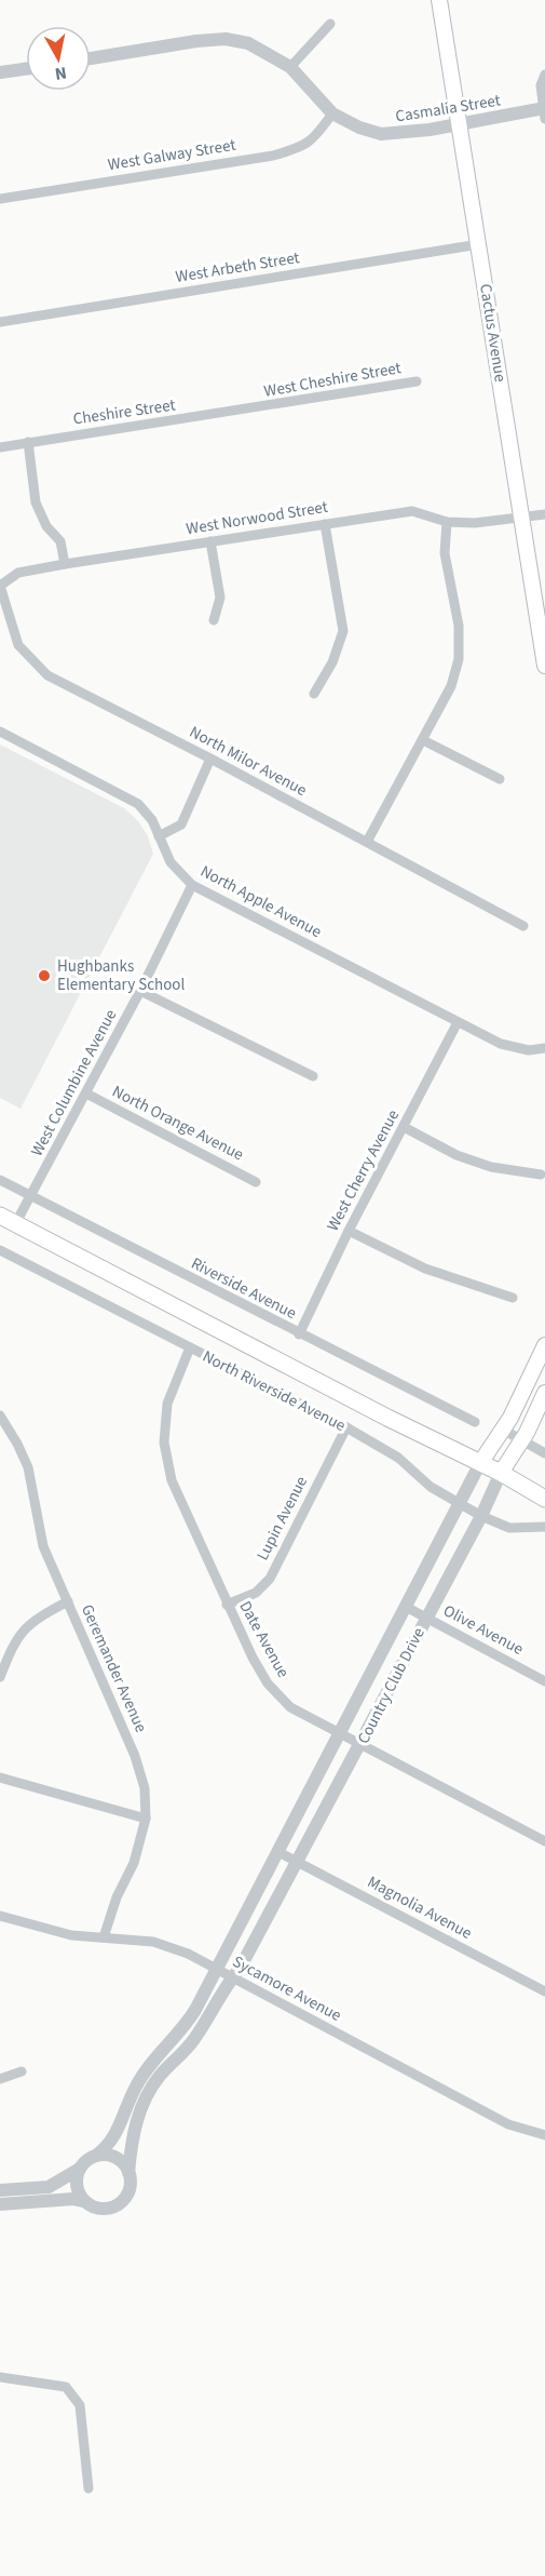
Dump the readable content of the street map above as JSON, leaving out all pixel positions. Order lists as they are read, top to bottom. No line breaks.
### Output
{"streets":{"main road":["Cactus Avenue","North Riverside Avenue","Country Club Drive"],"street":["Casmalia Street","West Galway Street","West Arbeth Street","West Cheshire Street","Cheshire Street","West Norwood Street","North Milor Avenue","North Apple Avenue","West Columbine Avenue","North Orange Avenue","West Cherry Avenue","Riverside Avenue","Lupin Avenue","Olive Avenue","Date Avenue","Geremander Avenue","Magnolia Avenue","Sycamore Avenue"]},"crossings":[["Casmalia Street","West Galway Street"],["Casmalia Street","Cactus Avenue"],["West Arbeth Street","Cactus Avenue"],["Cactus Avenue","West Norwood Street"],["West Cheshire Street","Cheshire Street"],["West Norwood Street","North Milor Avenue"],["North Apple Avenue","West Columbine Avenue"],["North Apple Avenue","West Cherry Avenue"],["West Columbine Avenue","North Orange Avenue"],["West Columbine Avenue","Riverside Avenue"],["West Columbine Avenue","North Riverside Avenue"],["West Cherry Avenue","Riverside Avenue"],["North Riverside Avenue","Lupin Avenue"],["North Riverside Avenue","Date Avenue"],["North Riverside Avenue","Country Club Drive"],["Lupin Avenue","Date Avenue"],["Olive Avenue","Country Club Drive"],["Date Avenue","Country Club Drive"],["Geremander Avenue","Sycamore Avenue"],["Country Club Drive","Magnolia Avenue"],["Country Club Drive","Sycamore Avenue"]],"places":["Hughbanks Elementary School"],"north":"bottom"}
